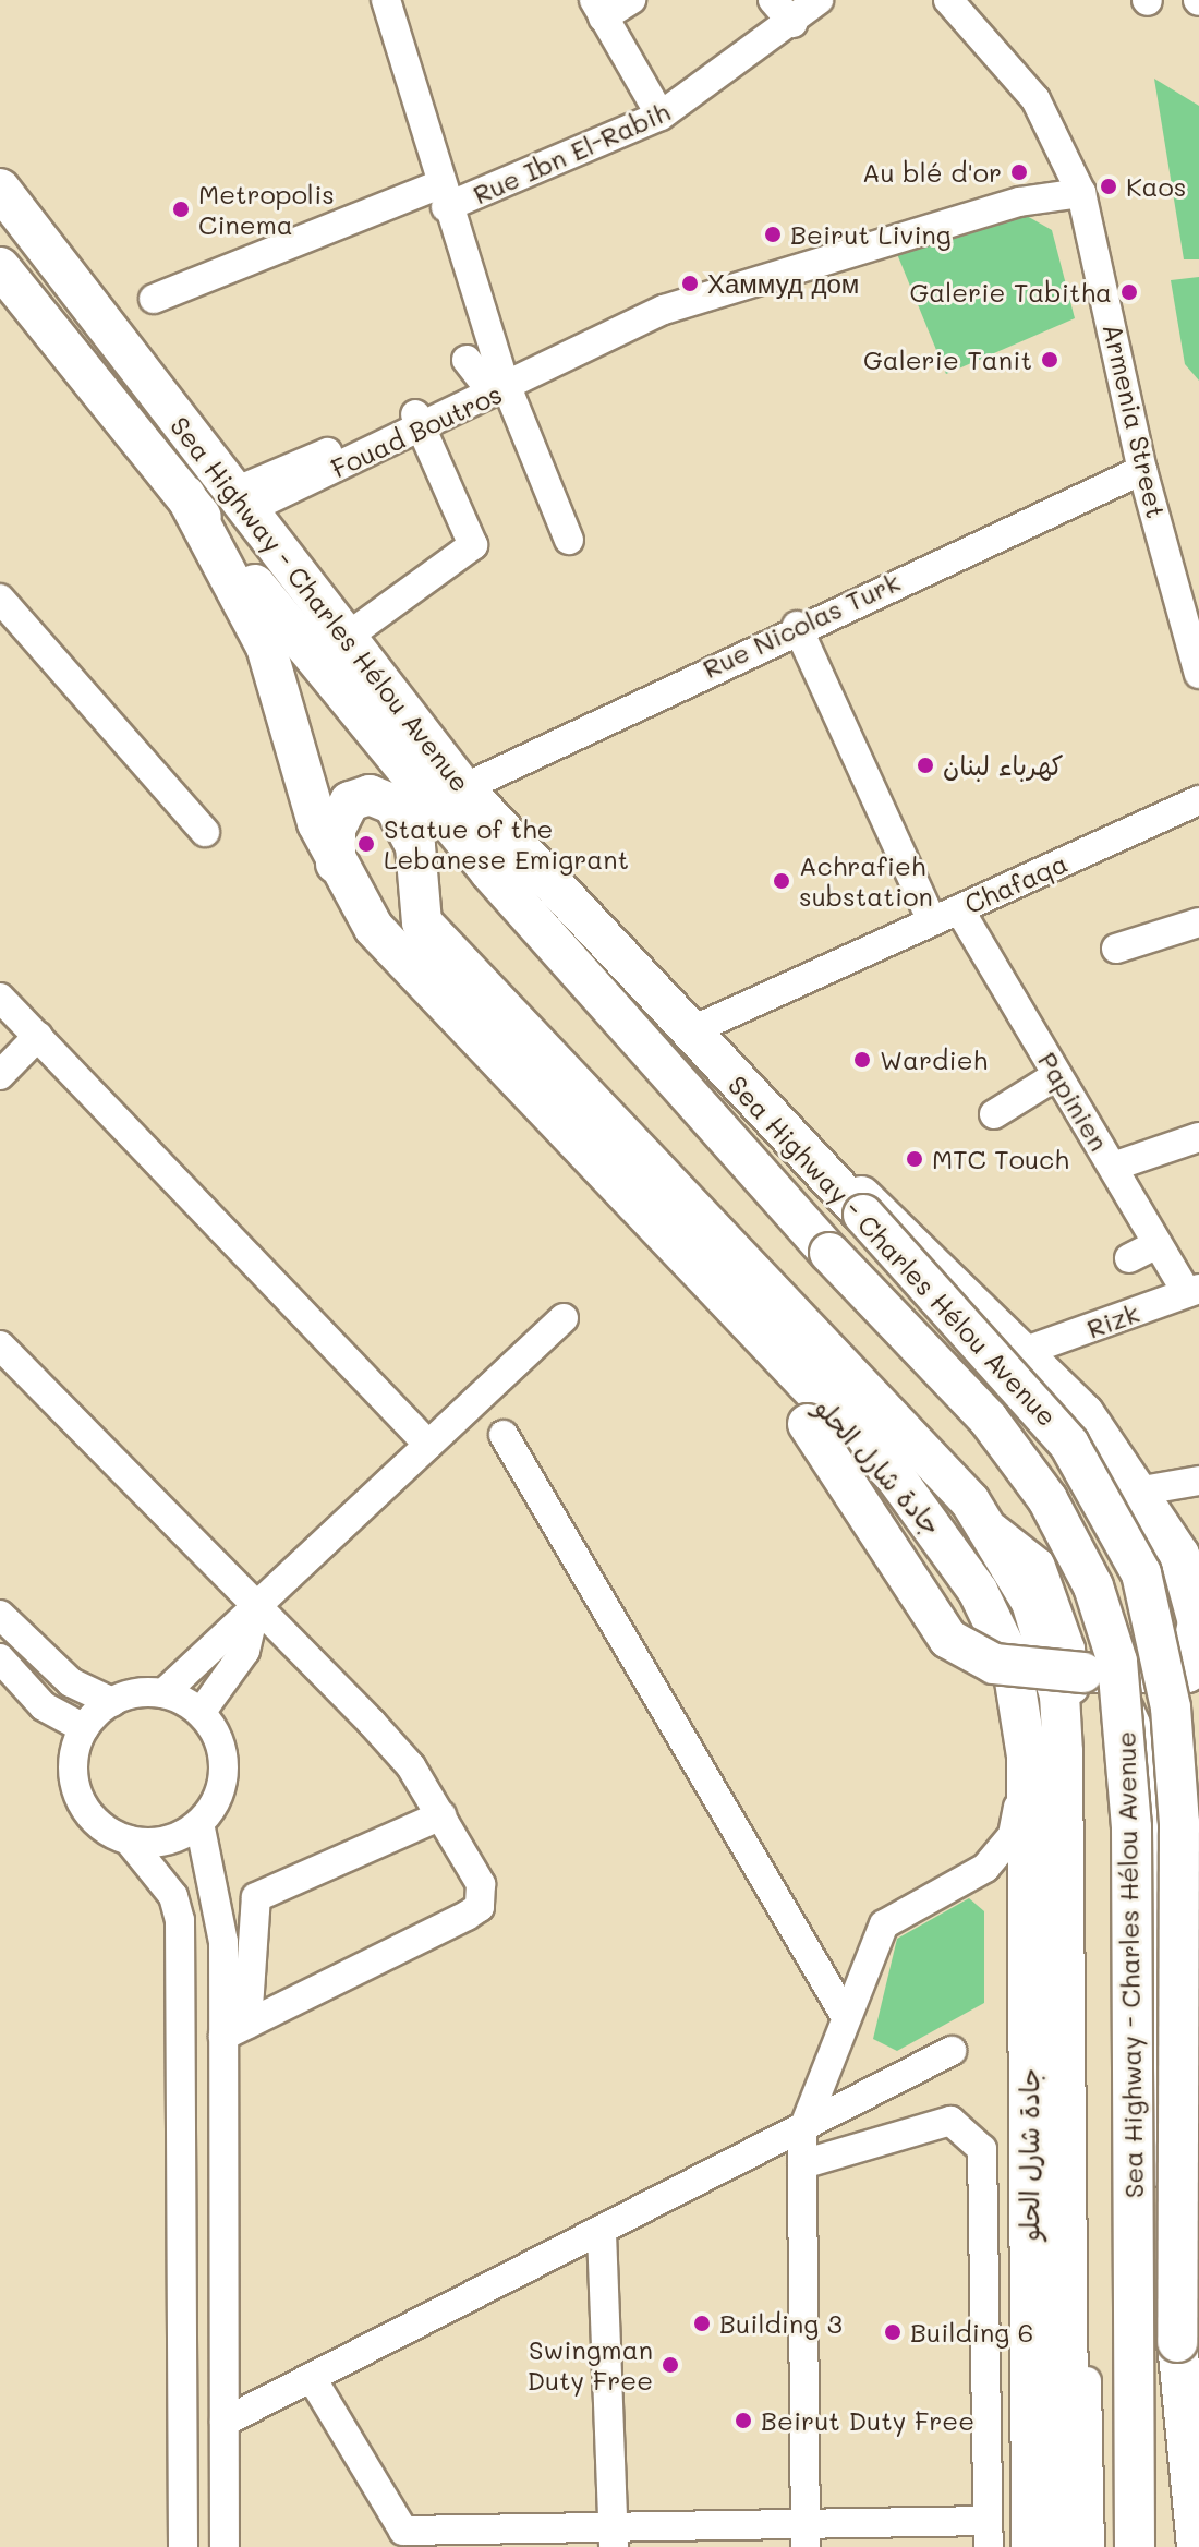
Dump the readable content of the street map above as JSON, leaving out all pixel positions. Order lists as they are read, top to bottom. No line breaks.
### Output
{"streets":{"highway":["Sea Highway - Charles Hélou Avenue","جادة شارل الحلو"],"street":["Rue Ibn El-Rabih","Armenia Street","Fouad Boutros","Rue Nicolas Turk","Chafaqa","Papinien","Rizk"]},"crossings":[["Armenia Street","Fouad Boutros"],["Armenia Street","Rue Nicolas Turk"],["Fouad Boutros","Sea Highway - Charles Hélou Avenue"],["Sea Highway - Charles Hélou Avenue","Rue Nicolas Turk"],["Sea Highway - Charles Hélou Avenue","Chafaqa"],["Sea Highway - Charles Hélou Avenue","جادة شارل الحلو"],["Chafaqa","Papinien"],["Papinien","Rizk"]],"places":["Au blé d'or","Kaos","Metropolis Cinema","Beirut Living","Хаммуд дом","Galerie Tabitha","Galerie Tanit","كهرباء لبنان","Statue of the Lebanese Emigrant","Achrafieh substation","Wardieh","MTC Touch","Building 3","Building 6","Swingman Duty Free","Beirut Duty Free"]}
